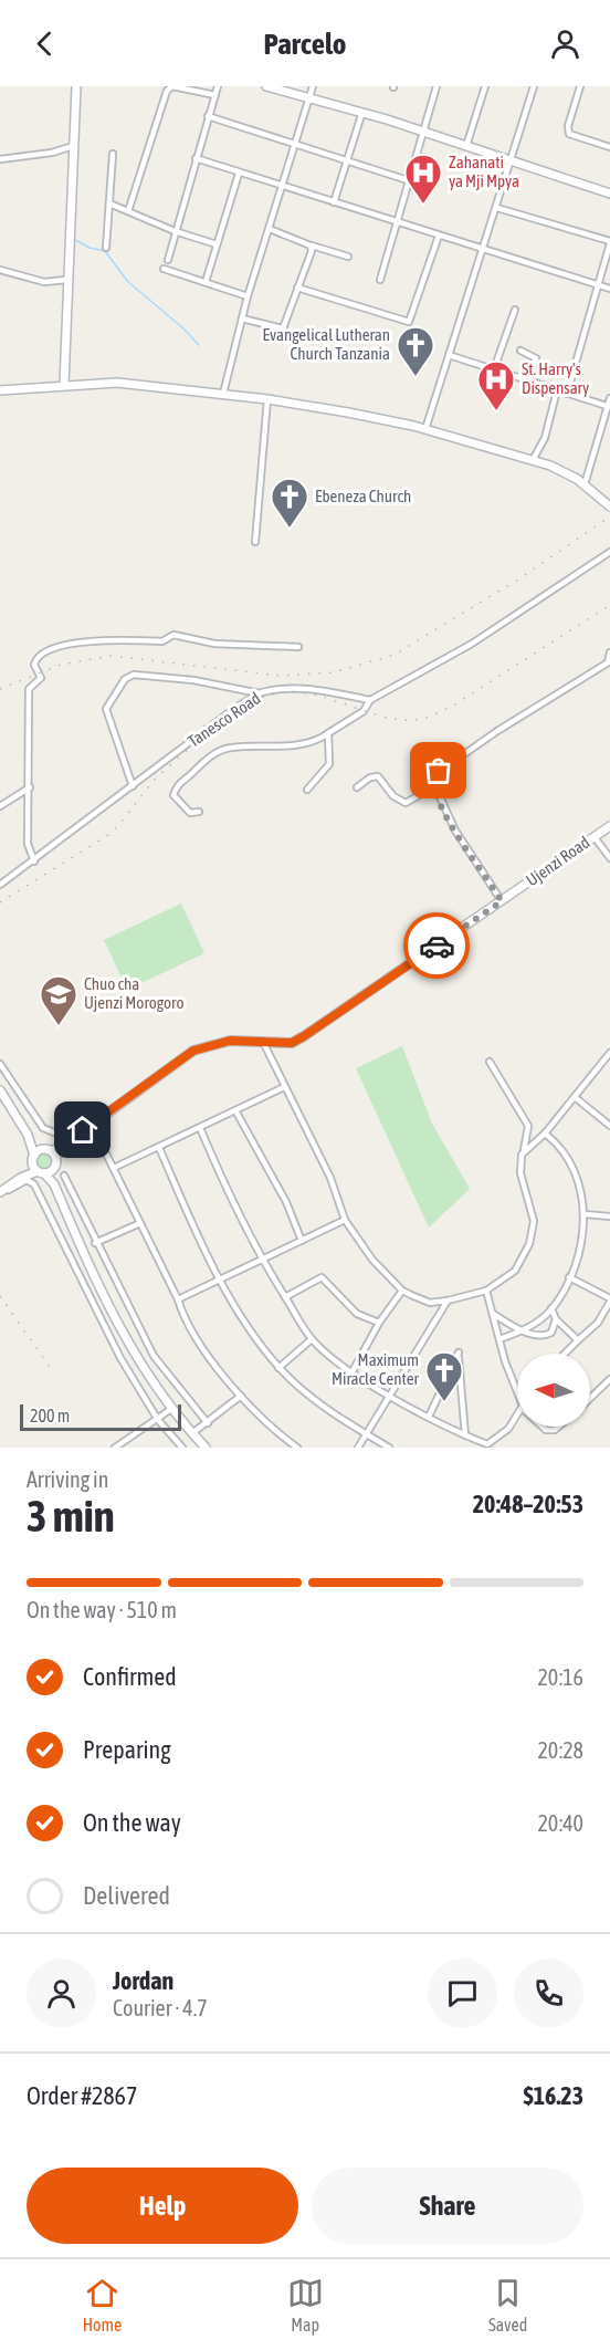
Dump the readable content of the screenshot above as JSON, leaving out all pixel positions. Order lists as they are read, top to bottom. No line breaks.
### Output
{"streets":{"street":["Tanesco Road","Ujenzi Road"]},"places":{"hospital":["Zahanati ya Mji Mpya","St. Harry's Dispensary"],"church":["Evangelical Lutheran Church Tanzania","Ebeneza Church","Maximum Miracle Center"],"school or university":["Chuo cha Ujenzi Morogoro"]},"scale_bar":"200 m","north":"left","page":{"header":"Parcelo","scale":"200 m","heading":["3 min","Arriving in","20:48–20:53"],"panel":["Jordan","Courier · 4.7","Order #2867","$16.23"],"bar":"On the way · 510 m","list":[["Confirmed","20:16"],["Preparing","20:28"],["On the way","20:40"],"Delivered"],"buttons":["Help","Share"],"tabs":["Home","Map","Saved"]}}
